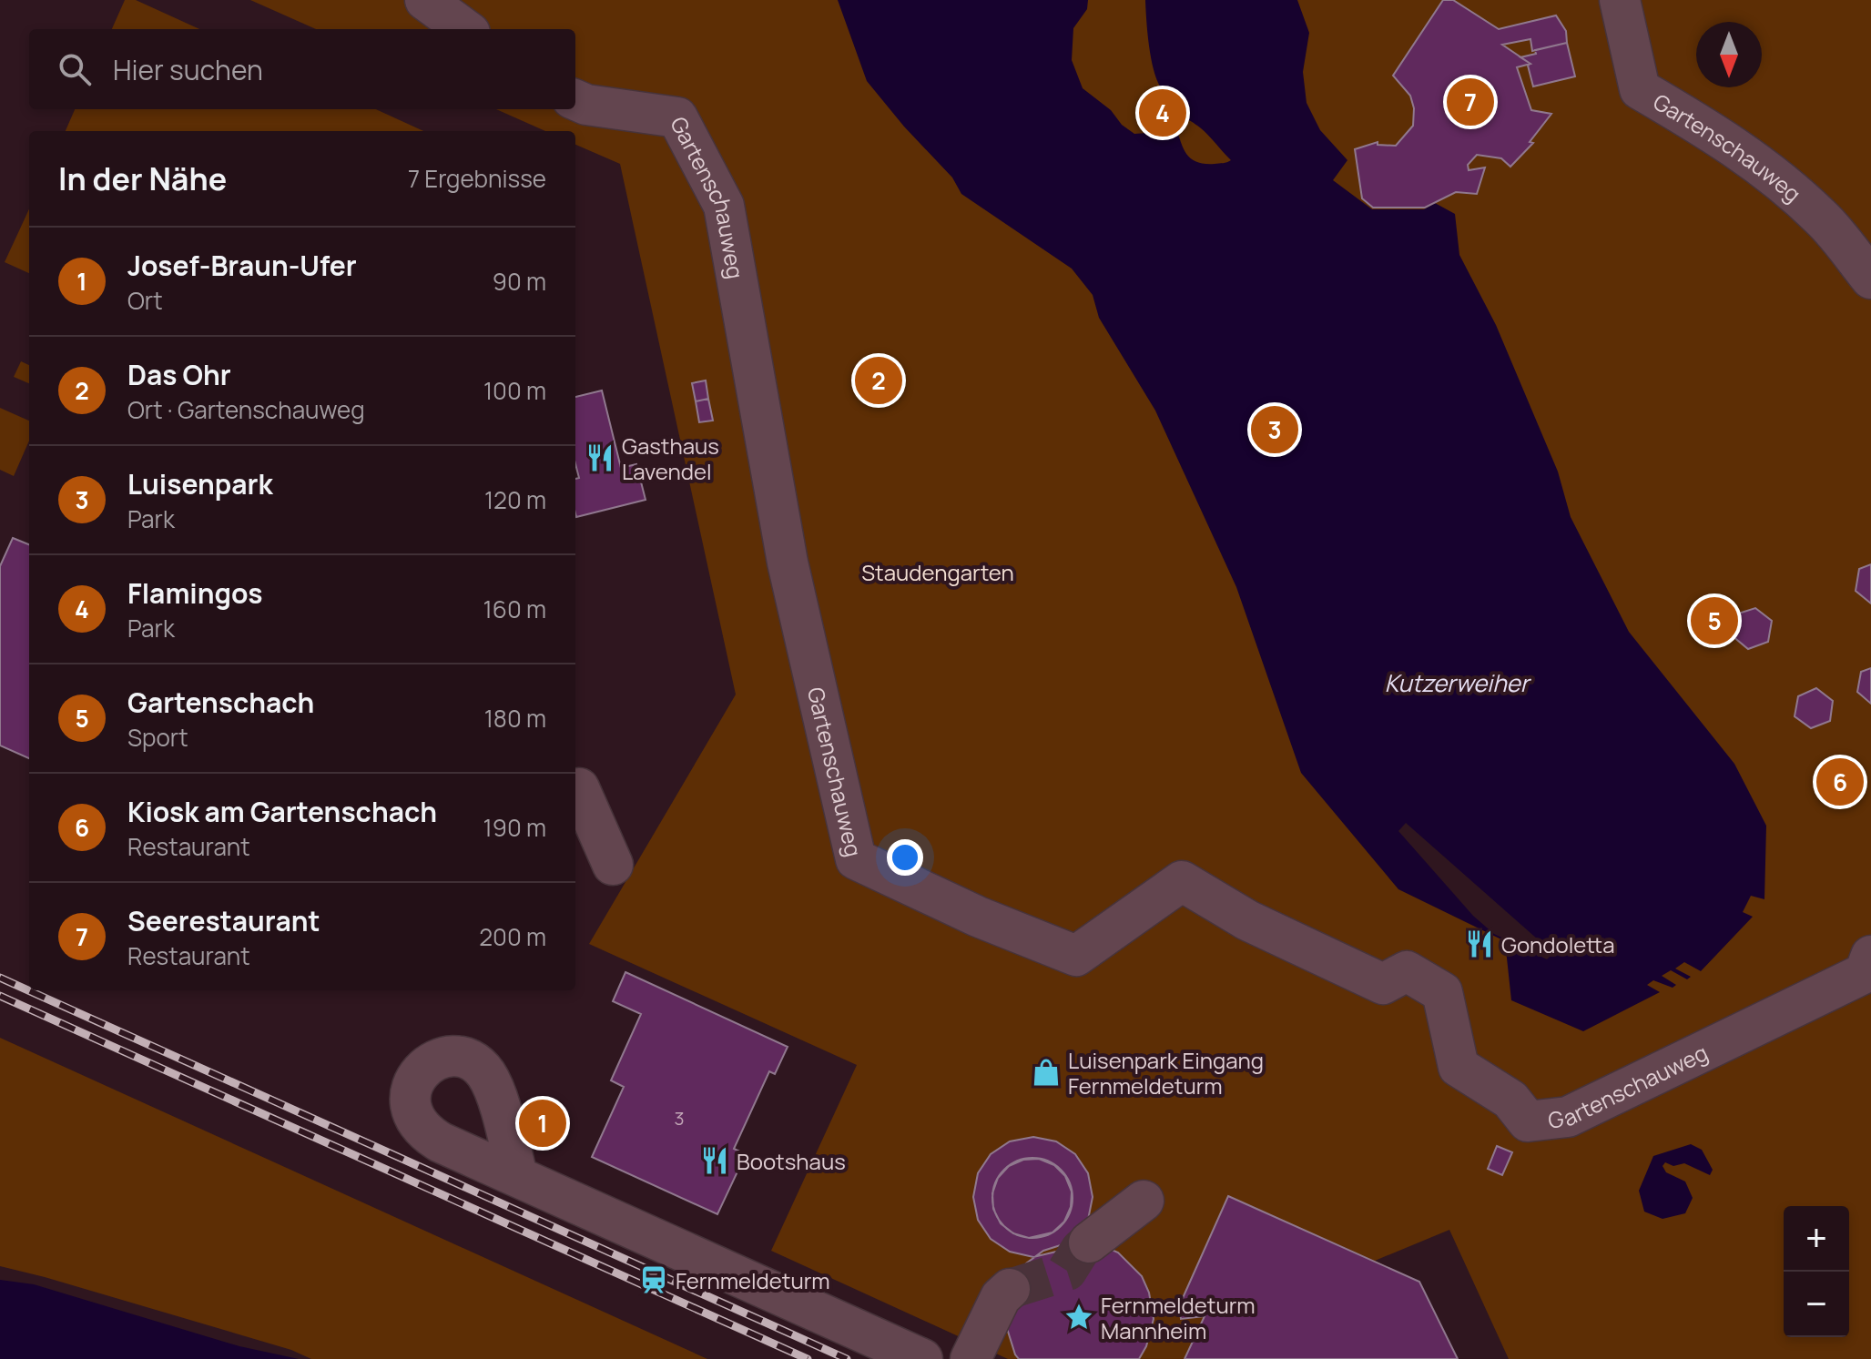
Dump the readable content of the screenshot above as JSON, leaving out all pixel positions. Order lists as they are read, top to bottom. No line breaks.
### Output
{"streets":{"street":["Gartenschauweg"]},"water":["Kutzerweiher"],"parks":["Staudengarten"],"places":{"restaurant":["Gasthaus Lavendel","Gondoletta","Bootshaus"],"shop":["Luisenpark Eingang Fernmeldeturm"],"station":["Fernmeldeturm"],"place":["Fernmeldeturm Mannheim"]},"house_numbers":["3"],"north":"bottom","page":{"search":"Hier suchen","pins":["7","4","2","3","5","6","1"],"heading":["In der Nähe","7 Ergebnisse"],"list":[{"mark":"1","name":"Josef-Braun-Ufer","note":"Ort","value":"90 m"},{"mark":"2","name":"Das Ohr","note":"Ort · Gartenschauweg","value":"100 m"},{"mark":"3","name":"Luisenpark","note":"Park","value":"120 m"},{"mark":"4","name":"Flamingos","note":"Park","value":"160 m"},{"mark":"5","name":"Gartenschach","note":"Sport","value":"180 m"},{"mark":"6","name":"Kiosk am Gartenschach","note":"Restaurant","value":"190 m"},{"mark":"7","name":"Seerestaurant","note":"Restaurant","value":"200 m"}],"map_buttons":["+","−"]}}
